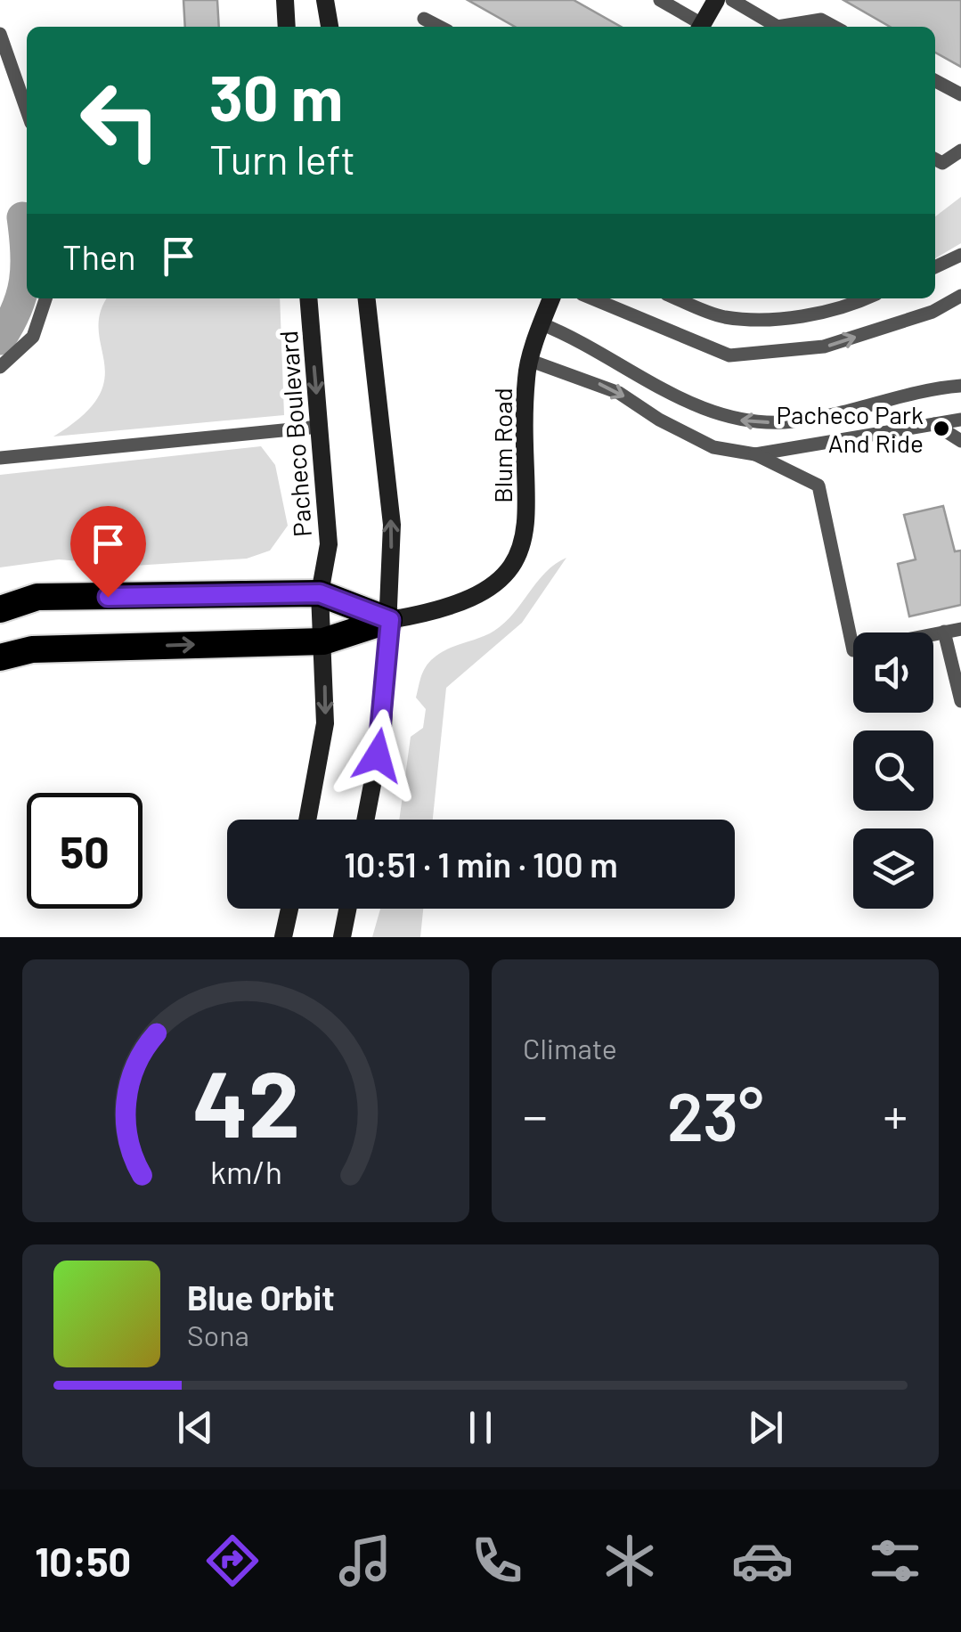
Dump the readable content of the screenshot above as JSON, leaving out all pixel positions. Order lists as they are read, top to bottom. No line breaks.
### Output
{"streets":{"main road":["Pacheco Boulevard","Blum Road"]},"places":["Pacheco Park And Ride"],"page":{"turn":["30 m","Turn left"],"then":"Then","limit":"50","trip":"10:51 · 1 min · 100 m","tile":"Climate","heat":["−","23°","+"],"song":["Blue Orbit","Sona"],"tabs":"10:50","gauge":["42","km/h"]}}
